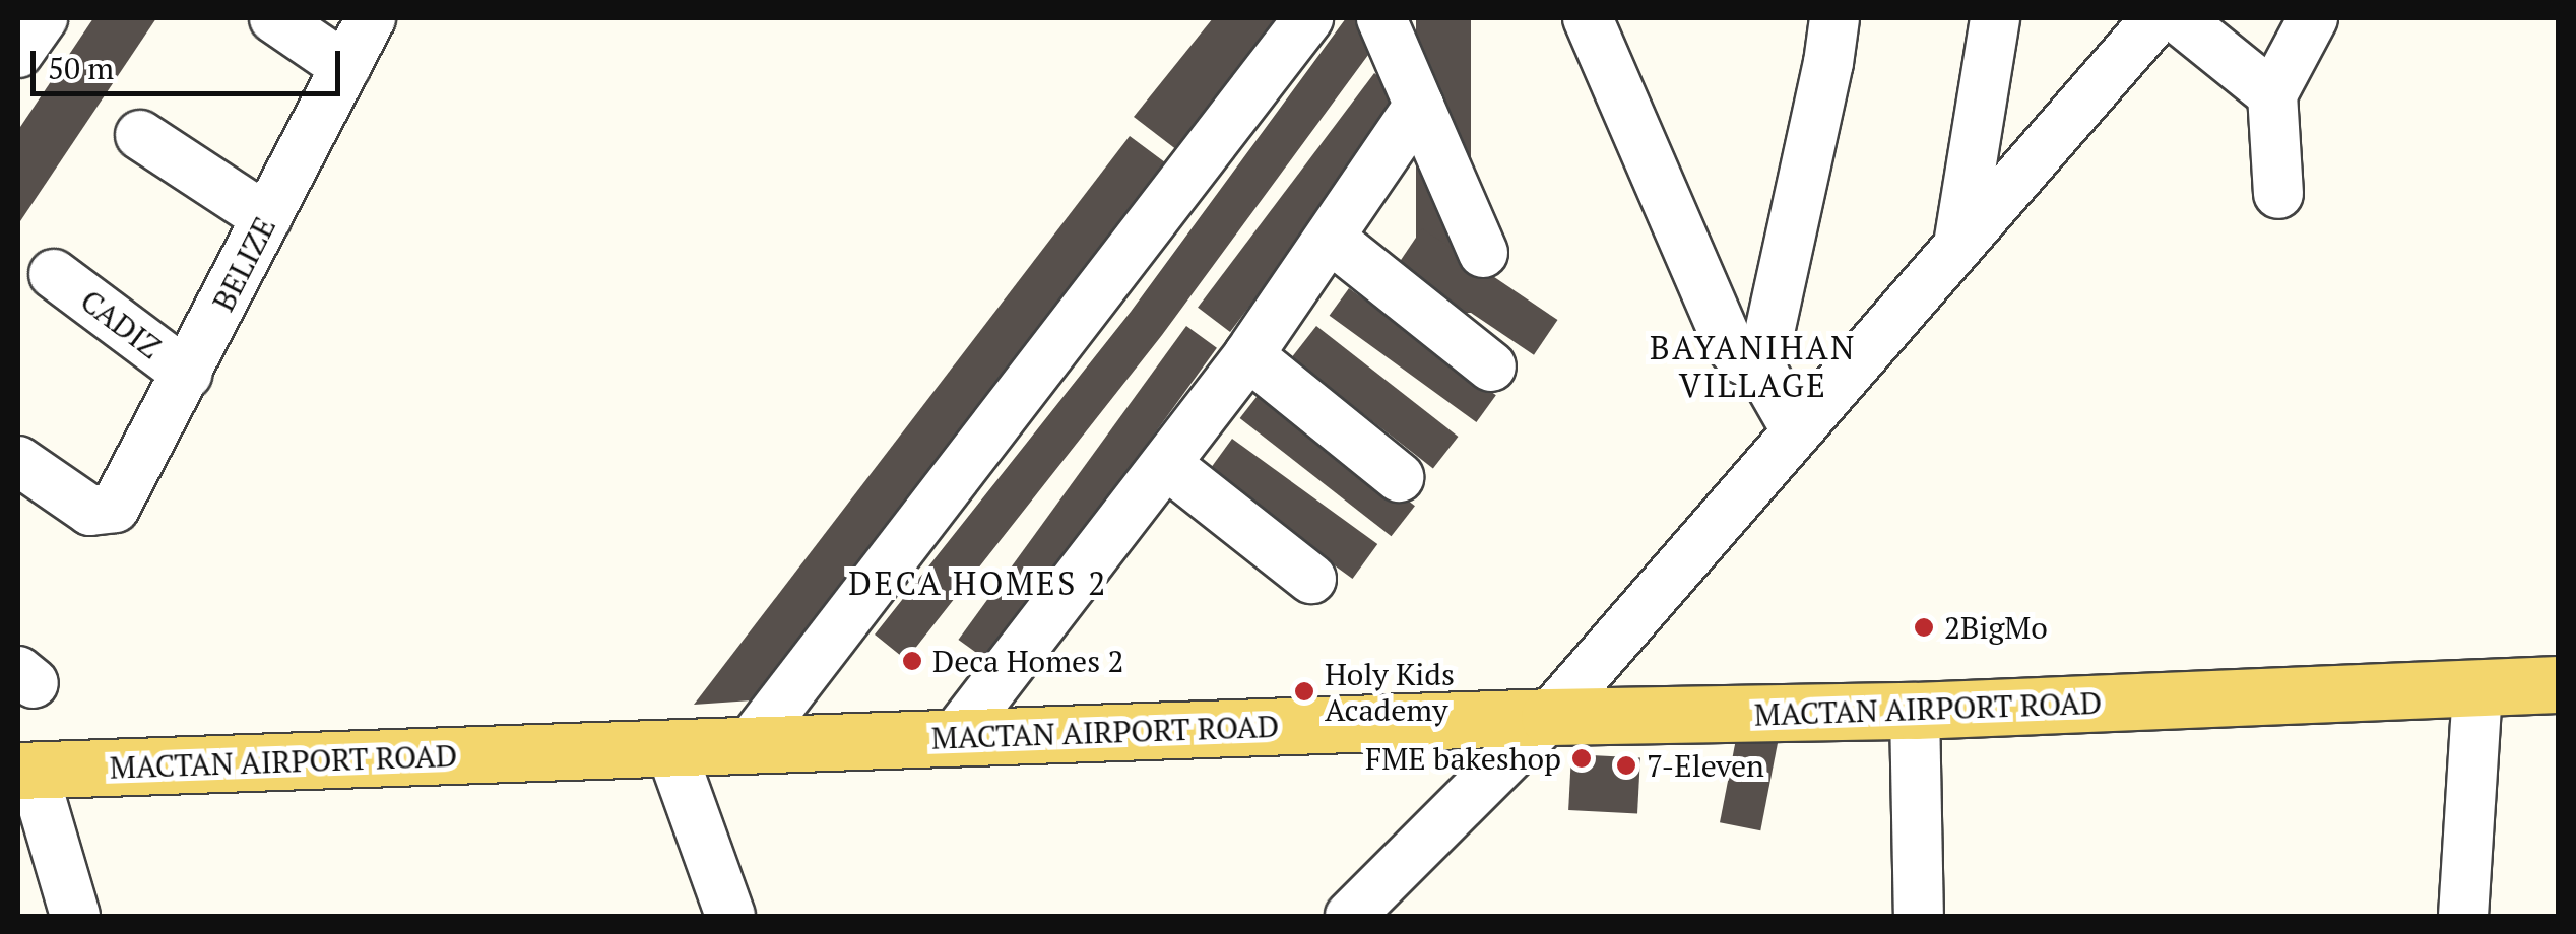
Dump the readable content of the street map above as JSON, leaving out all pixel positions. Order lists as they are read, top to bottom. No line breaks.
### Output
{"streets":{"main road":["MACTAN AIRPORT ROAD"],"street":["BELIZE","CADIZ"]},"crossings":[["BELIZE","CADIZ"]],"districts":["BAYANIHAN VILLAGE","DECA HOMES 2"],"places":["2BigMo","Deca Homes 2","Holy Kids Academy","FME bakeshop","7-Eleven"],"scale_bar":"50 m"}
